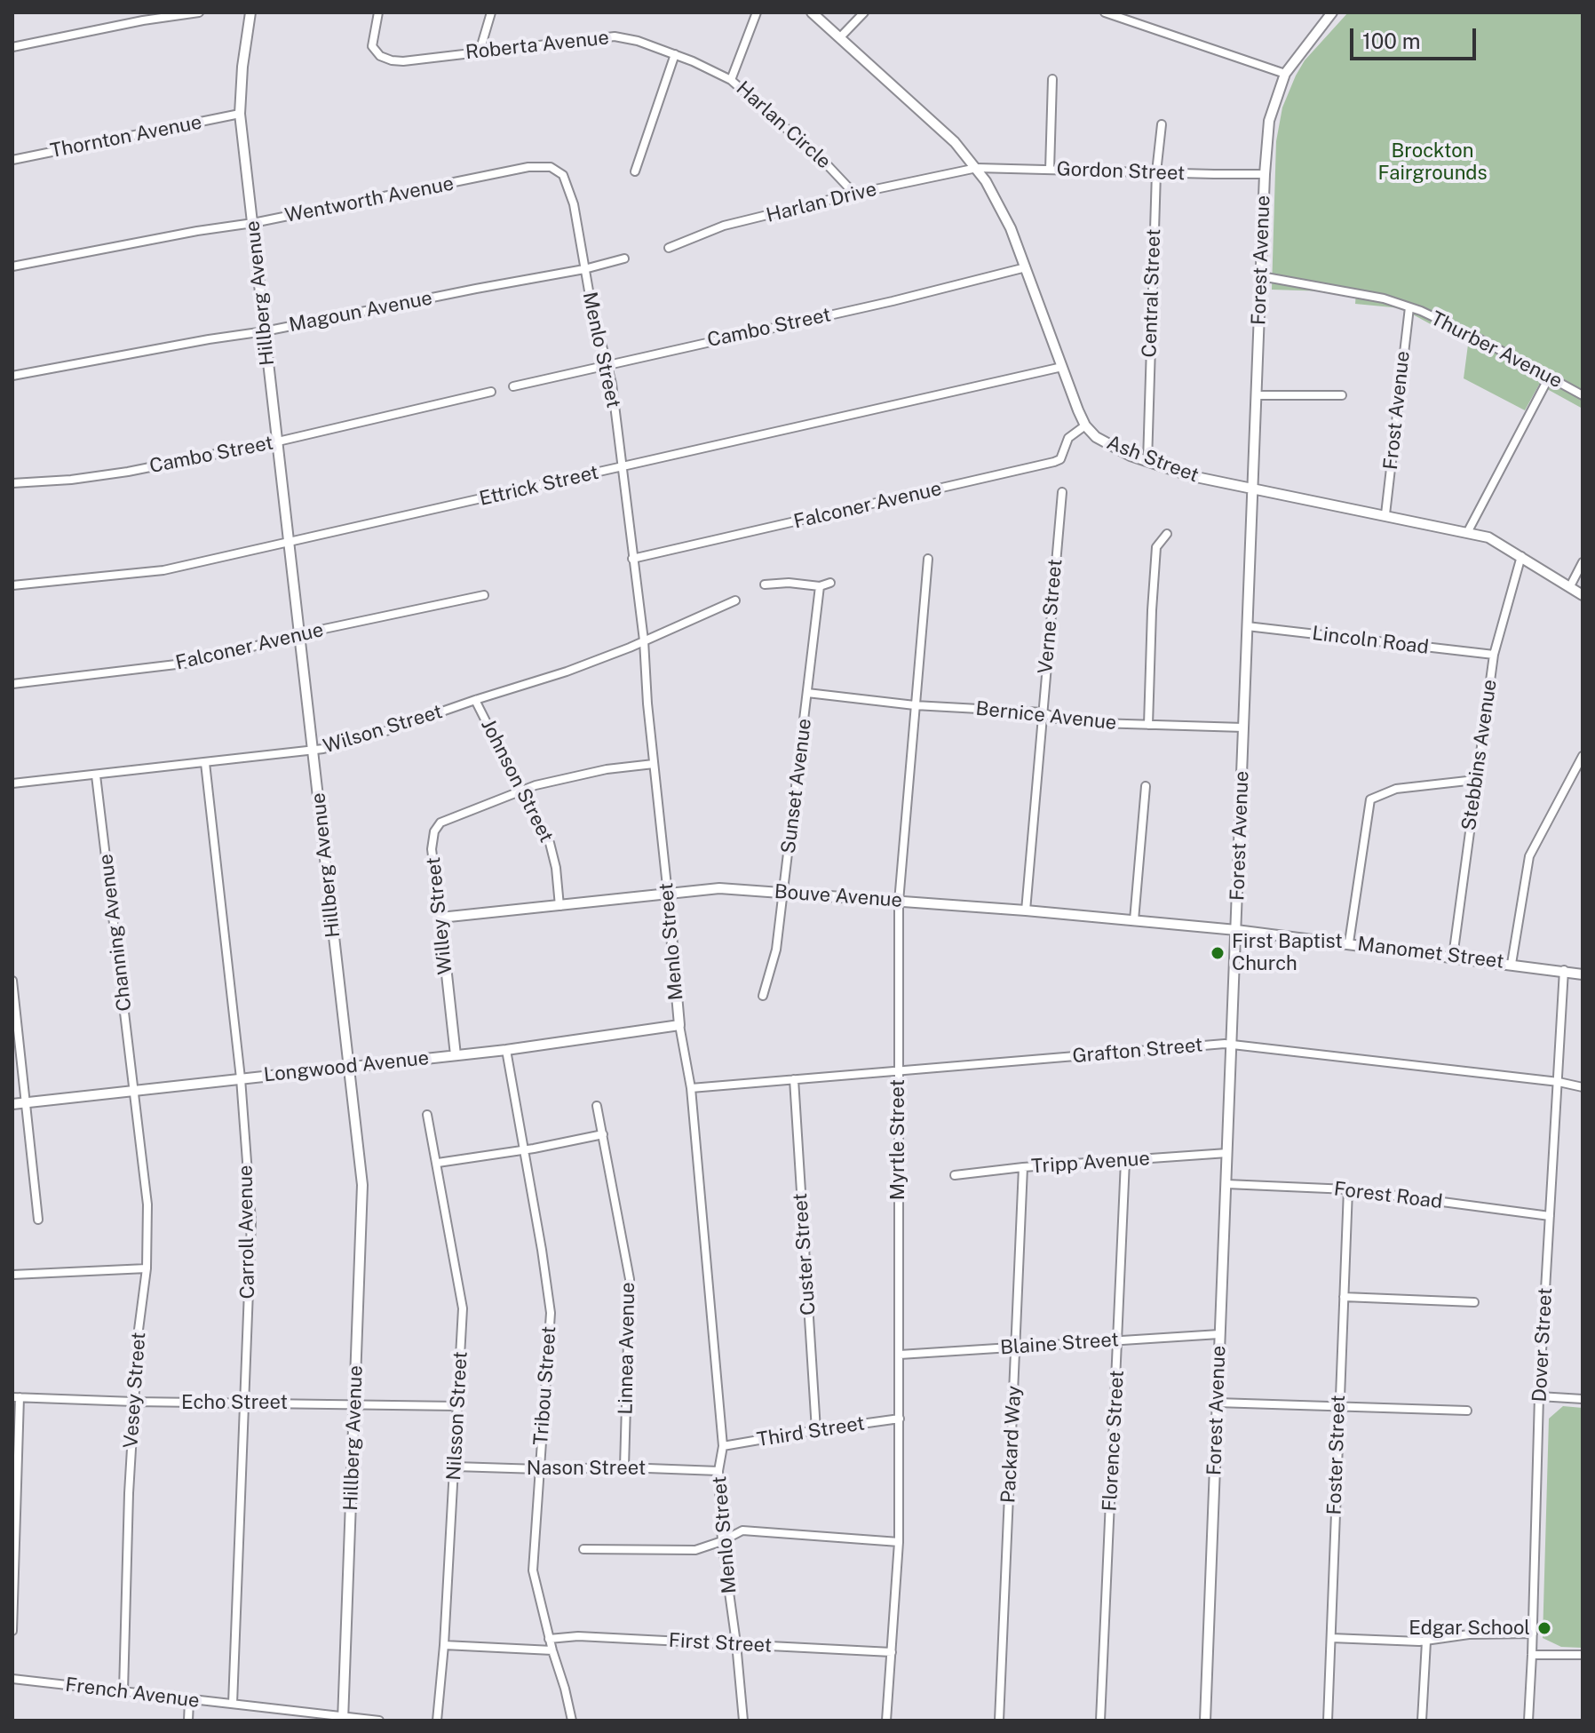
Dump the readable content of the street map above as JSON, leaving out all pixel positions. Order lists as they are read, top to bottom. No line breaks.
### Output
{"streets":{"street":["Roberta Avenue","Harlan Circle","Thornton Avenue","Gordon Street","Wentworth Avenue","Harlan Drive","Forest Avenue","Hillberg Avenue","Central Street","Magoun Avenue","Cambo Street","Menlo Street","Thurber Avenue","Frost Avenue","Ash Street","Ettrick Street","Falconer Avenue","Verne Street","Lincoln Road","Bernice Avenue","Wilson Street","Stebbins Avenue","Johnson Street","Sunset Avenue","Bouve Avenue","Willey Street","Channing Avenue","Manomet Street","Grafton Street","Longwood Avenue","Myrtle Street","Tripp Avenue","Forest Road","Carroll Avenue","Custer Street","Blaine Street","Dover Street","Linnea Avenue","Tribou Street","Vesey Street","Echo Street","Nilsson Street","Third Street","Florence Street","Packard Way","Foster Street","Nason Street","First Street","French Avenue"]},"crossings":[["Roberta Avenue","Harlan Circle"],["Harlan Circle","Harlan Drive"],["Thornton Avenue","Hillberg Avenue"],["Gordon Street","Harlan Drive"],["Gordon Street","Forest Avenue"],["Gordon Street","Central Street"],["Gordon Street","Ash Street"],["Wentworth Avenue","Hillberg Avenue"],["Wentworth Avenue","Menlo Street"],["Harlan Drive","Ash Street"],["Forest Avenue","Thurber Avenue"],["Forest Avenue","Ash Street"],["Forest Avenue","Lincoln Road"],["Forest Avenue","Bernice Avenue"],["Forest Avenue","Bouve Avenue"],["Forest Avenue","Manomet Street"],["Forest Avenue","Grafton Street"],["Forest Avenue","Tripp Avenue"],["Forest Avenue","Forest Road"],["Forest Avenue","Blaine Street"],["Hillberg Avenue","Magoun Avenue"],["Hillberg Avenue","Cambo Street"],["Hillberg Avenue","Ettrick Street"],["Hillberg Avenue","Falconer Avenue"],["Hillberg Avenue","Wilson Street"],["Hillberg Avenue","Longwood Avenue"],["Hillberg Avenue","Echo Street"],["Hillberg Avenue","French Avenue"],["Central Street","Ash Street"],["Magoun Avenue","Menlo Street"],["Cambo Street","Menlo Street"],["Cambo Street","Ash Street"],["Menlo Street","Ettrick Street"],["Menlo Street","Falconer Avenue"],["Menlo Street","Wilson Street"],["Menlo Street","Bouve Avenue"],["Menlo Street","Grafton Street"],["Menlo Street","Longwood Avenue"],["Menlo Street","Third Street"],["Menlo Street","Nason Street"],["Menlo Street","First Street"],["Thurber Avenue","Frost Avenue"],["Frost Avenue","Ash Street"],["Ash Street","Ettrick Street"],["Ash Street","Falconer Avenue"],["Ash Street","Stebbins Avenue"],["Verne Street","Bernice Avenue"],["Verne Street","Bouve Avenue"],["Lincoln Road","Stebbins Avenue"],["Bernice Avenue","Sunset Avenue"],["Bernice Avenue","Myrtle Street"],["Wilson Street","Johnson Street"],["Wilson Street","Channing Avenue"],["Wilson Street","Carroll Avenue"],["Stebbins Avenue","Manomet Street"],["Johnson Street","Bouve Avenue"],["Johnson Street","Willey Street"],["Sunset Avenue","Bouve Avenue"],["Bouve Avenue","Willey Street"],["Bouve Avenue","Manomet Street"],["Bouve Avenue","Myrtle Street"],["Willey Street","Longwood Avenue"],["Channing Avenue","Longwood Avenue"],["Channing Avenue","Vesey Street"],["Manomet Street","Dover Street"],["Grafton Street","Myrtle Street"],["Grafton Street","Custer Street"],["Grafton Street","Dover Street"],["Longwood Avenue","Carroll Avenue"],["Longwood Avenue","Tribou Street"],["Longwood Avenue","Vesey Street"],["Myrtle Street","Blaine Street"],["Myrtle Street","Third Street"],["Myrtle Street","First Street"],["Tripp Avenue","Florence Street"],["Tripp Avenue","Packard Way"],["Forest Road","Dover Street"],["Forest Road","Foster Street"],["Carroll Avenue","Echo Street"],["Carroll Avenue","French Avenue"],["Custer Street","Third Street"],["Blaine Street","Florence Street"],["Blaine Street","Packard Way"],["Linnea Avenue","Nason Street"],["Tribou Street","Nason Street"],["Tribou Street","First Street"],["Vesey Street","Echo Street"],["Vesey Street","French Avenue"],["Echo Street","Nilsson Street"],["Nilsson Street","Nason Street"]],"parks":["Brockton Fairgrounds"],"places":["First Baptist Church","Edgar School"],"scale_bar":"100 m"}
